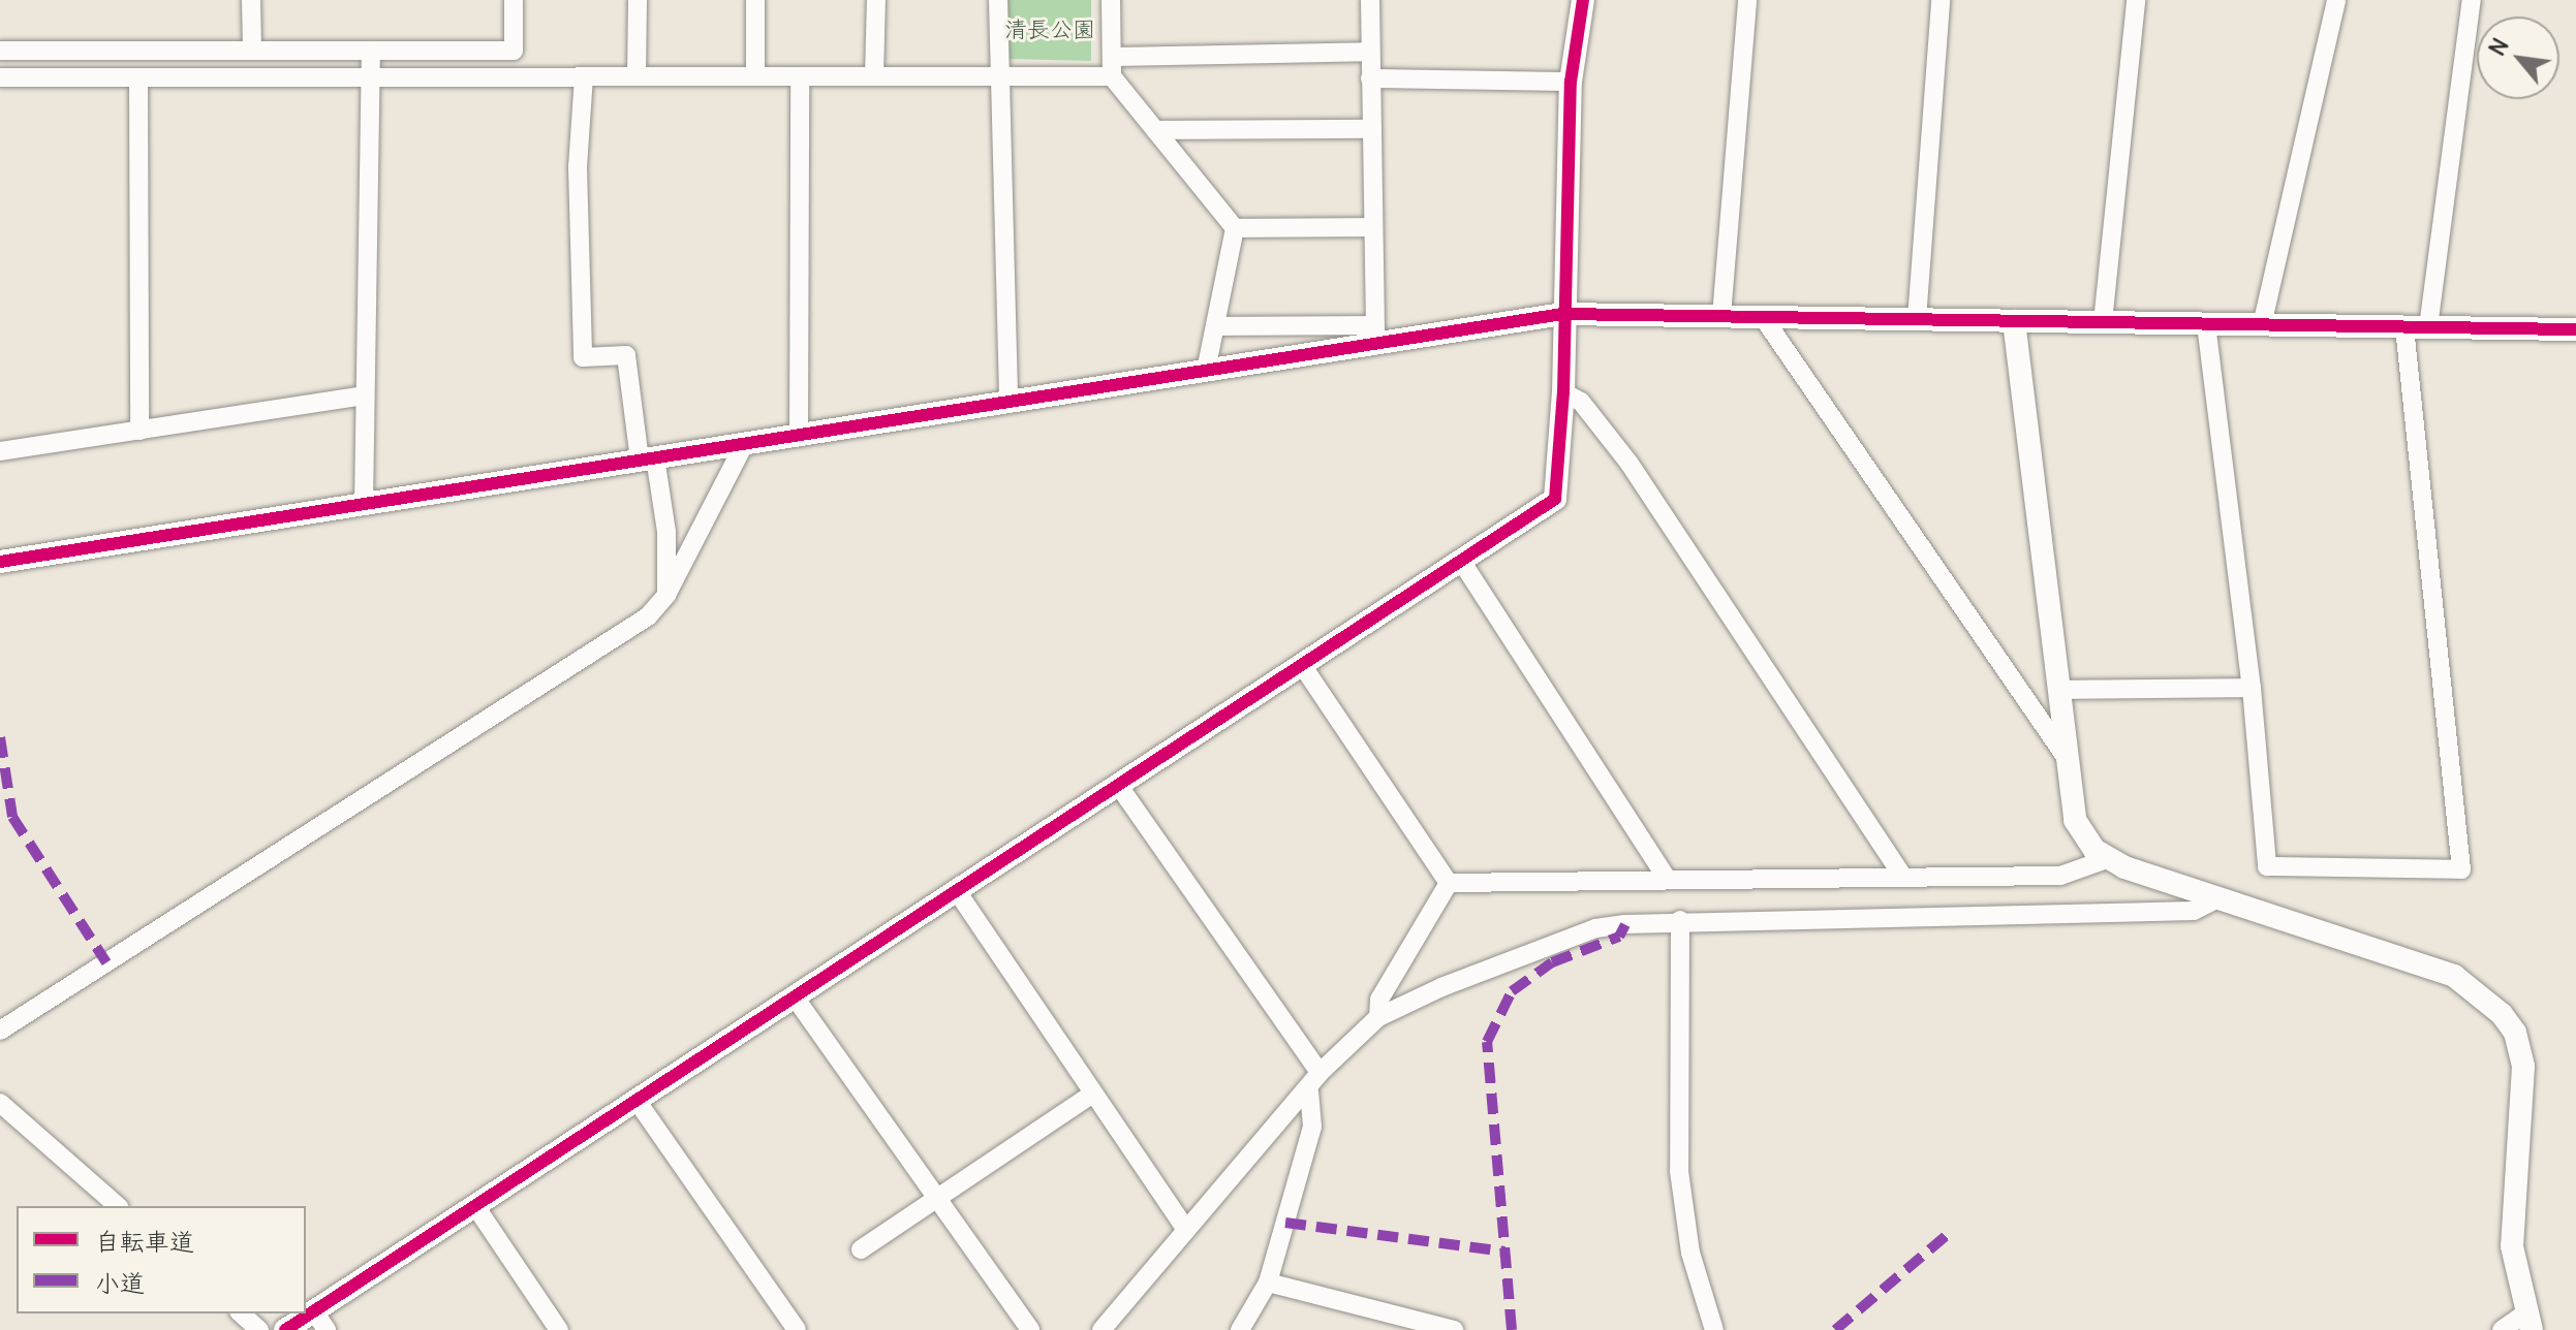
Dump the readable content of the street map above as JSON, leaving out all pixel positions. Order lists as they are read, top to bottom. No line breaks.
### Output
{"parks":["清長公園"],"legend":["自転車道","小道"],"north":"top left"}
